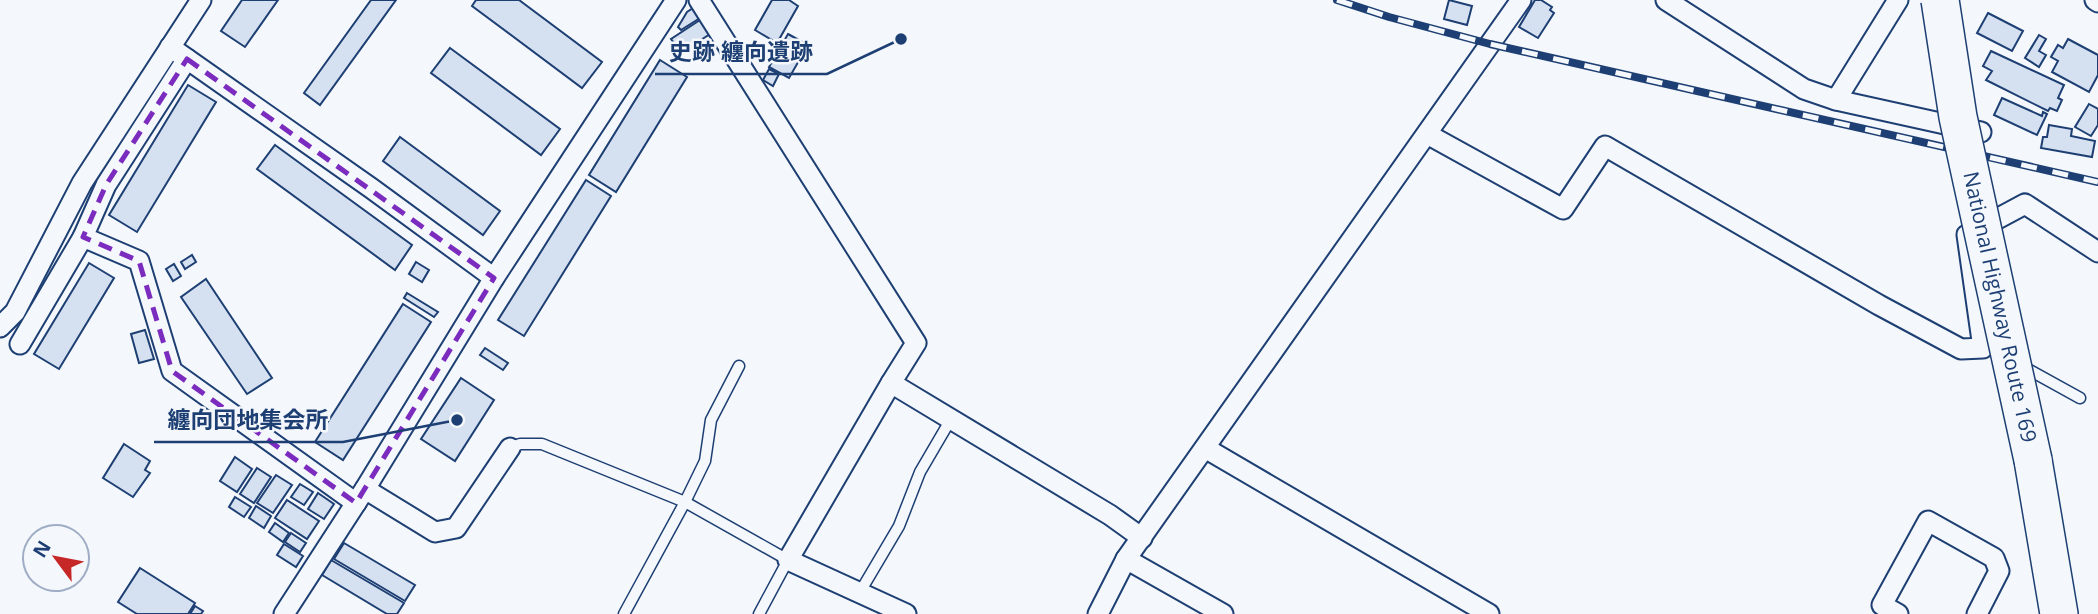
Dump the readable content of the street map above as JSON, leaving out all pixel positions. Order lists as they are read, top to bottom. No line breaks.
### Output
{"streets":{"highway":["National Highway Route 169"]},"places":["史跡 纏向遺跡","纏向団地集会所"],"north":"top left"}
